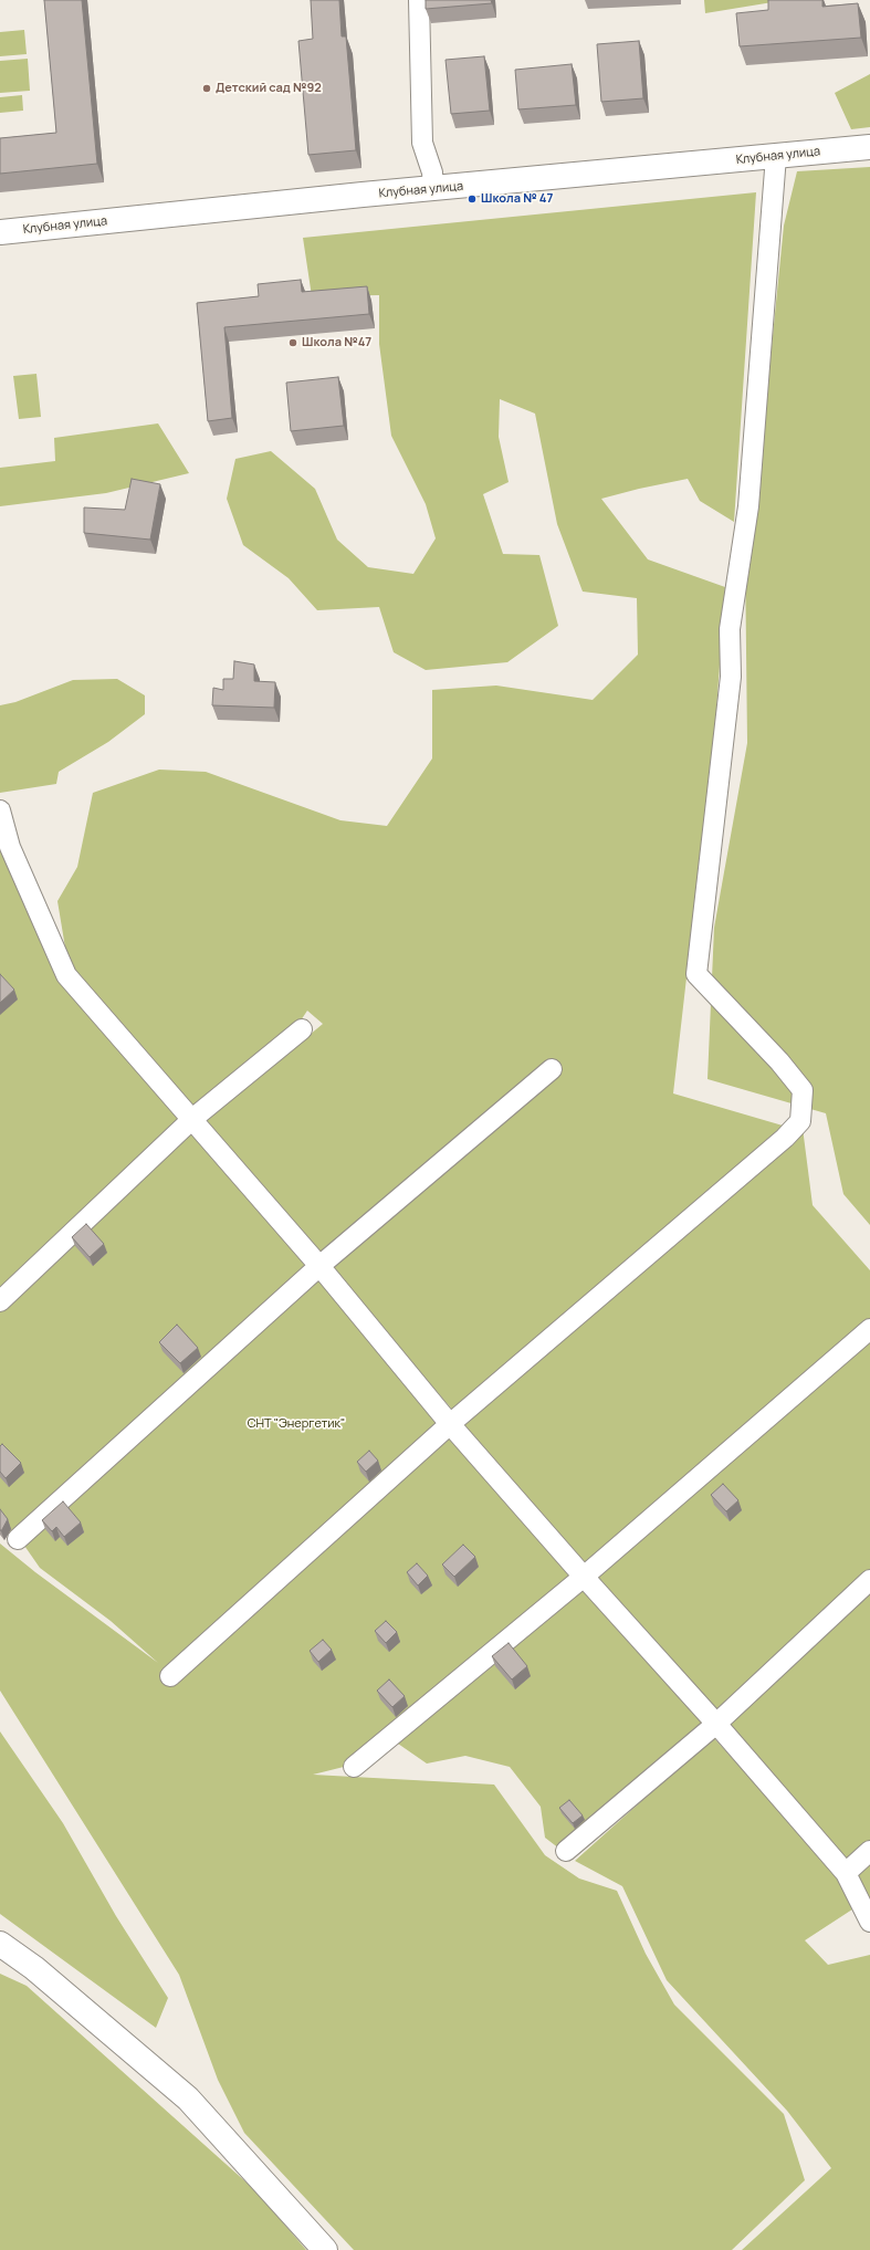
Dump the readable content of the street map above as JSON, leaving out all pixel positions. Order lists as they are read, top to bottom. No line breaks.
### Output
{"streets":{"street":["Клубная улица"]},"parks":["СНТ \"Энергетик\""],"places":["Детский сад №92","Школа № 47","Школа №47"]}
